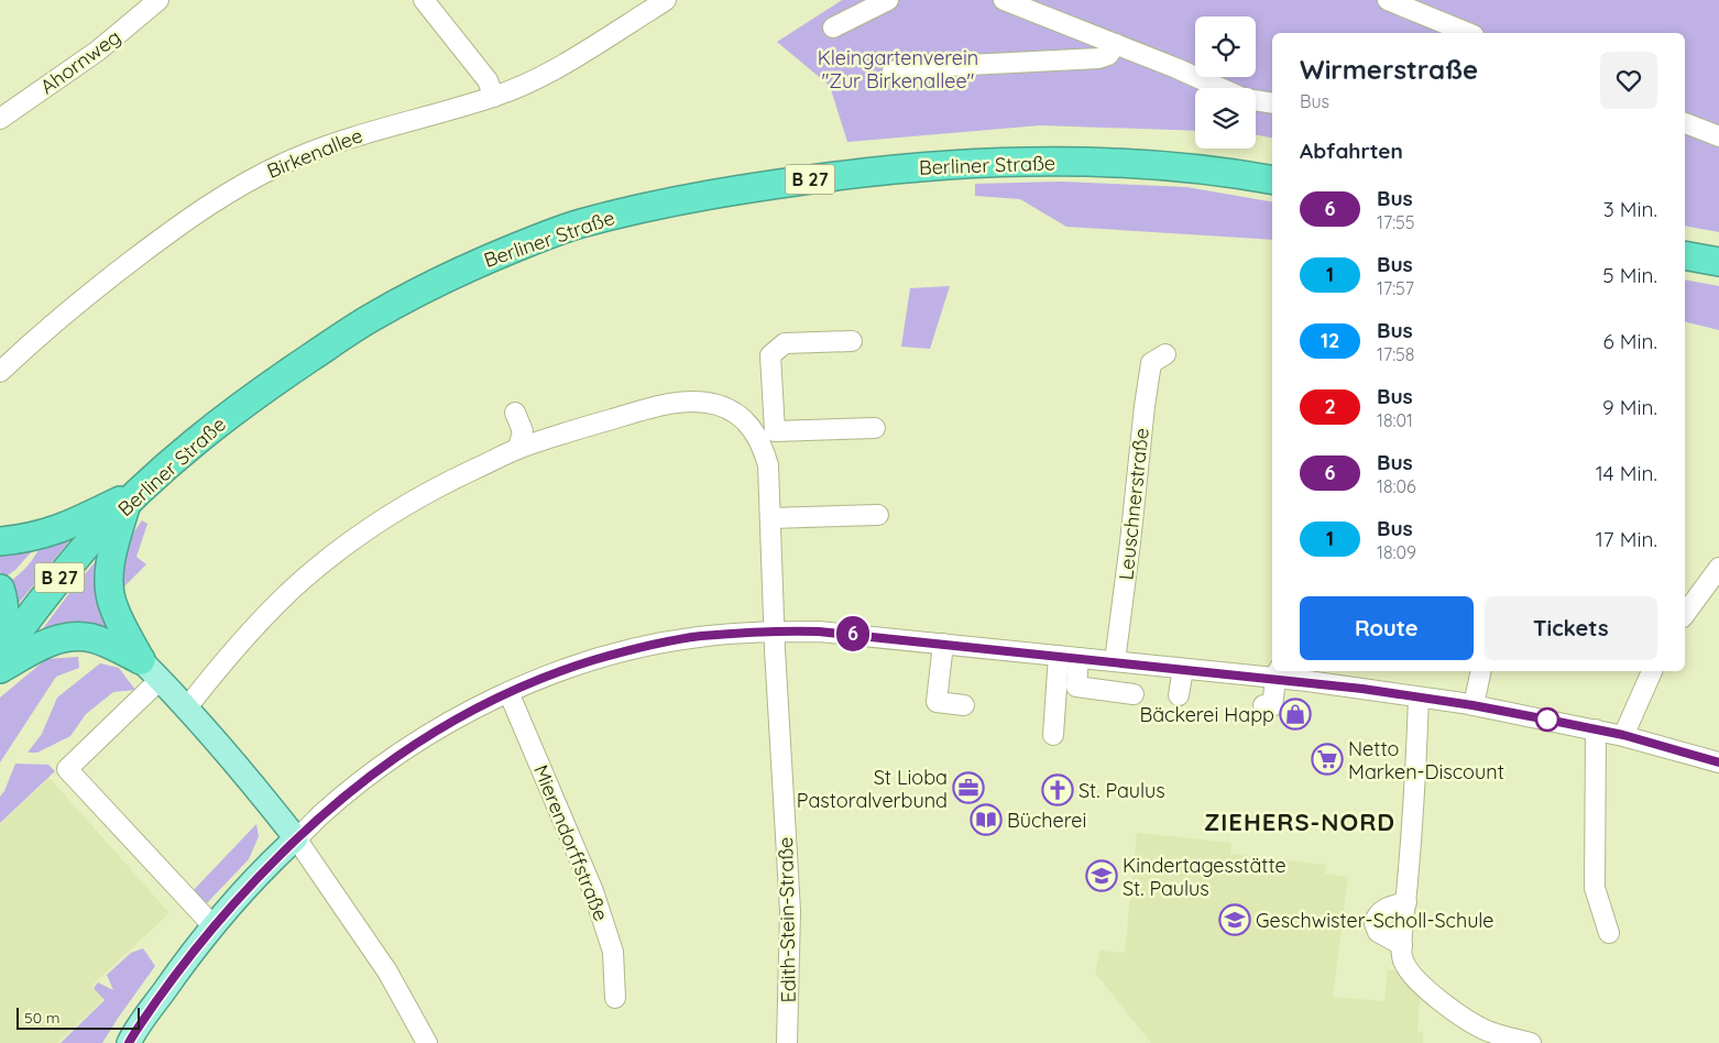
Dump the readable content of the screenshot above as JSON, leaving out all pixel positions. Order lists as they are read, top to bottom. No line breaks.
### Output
{"streets":{"highway":["Berliner Straße","B 27"],"street":["Ahornweg","Birkenallee","Leuschnerstraße","Mierendorffstraße","Edith-Stein-Straße"]},"districts":["ZIEHERS-NORD"],"parks":["Kleingartenverein \"Zur Birkenallee\""],"places":{"shop":["Bäckerei Happ"],"supermarket":["Netto Marken-Discount"],"office":["St Lioba Pastoralverbund"],"church":["St. Paulus"],"library":["Bücherei"],"school or university":["Kindertagesstätte St. Paulus","Geschwister-Scholl-Schule"]},"lines":["bus line 6"],"scale_bar":"50 m","page":{"on_map":"6","heading":[["Wirmerstraße","Bus"],"Abfahrten"],"list":[{"mark":"6","name":"Bus","note":"17:55","value":"3 Min."},{"mark":"1","name":"Bus","note":"17:57","value":"5 Min."},{"mark":"12","name":"Bus","note":"17:58","value":"6 Min."},{"mark":"2","name":"Bus","note":"18:01","value":"9 Min."},{"mark":"6","name":"Bus","note":"18:06","value":"14 Min."},{"mark":"1","name":"Bus","note":"18:09","value":"17 Min."}],"buttons":["Route","Tickets"],"scale":"50 m"}}
